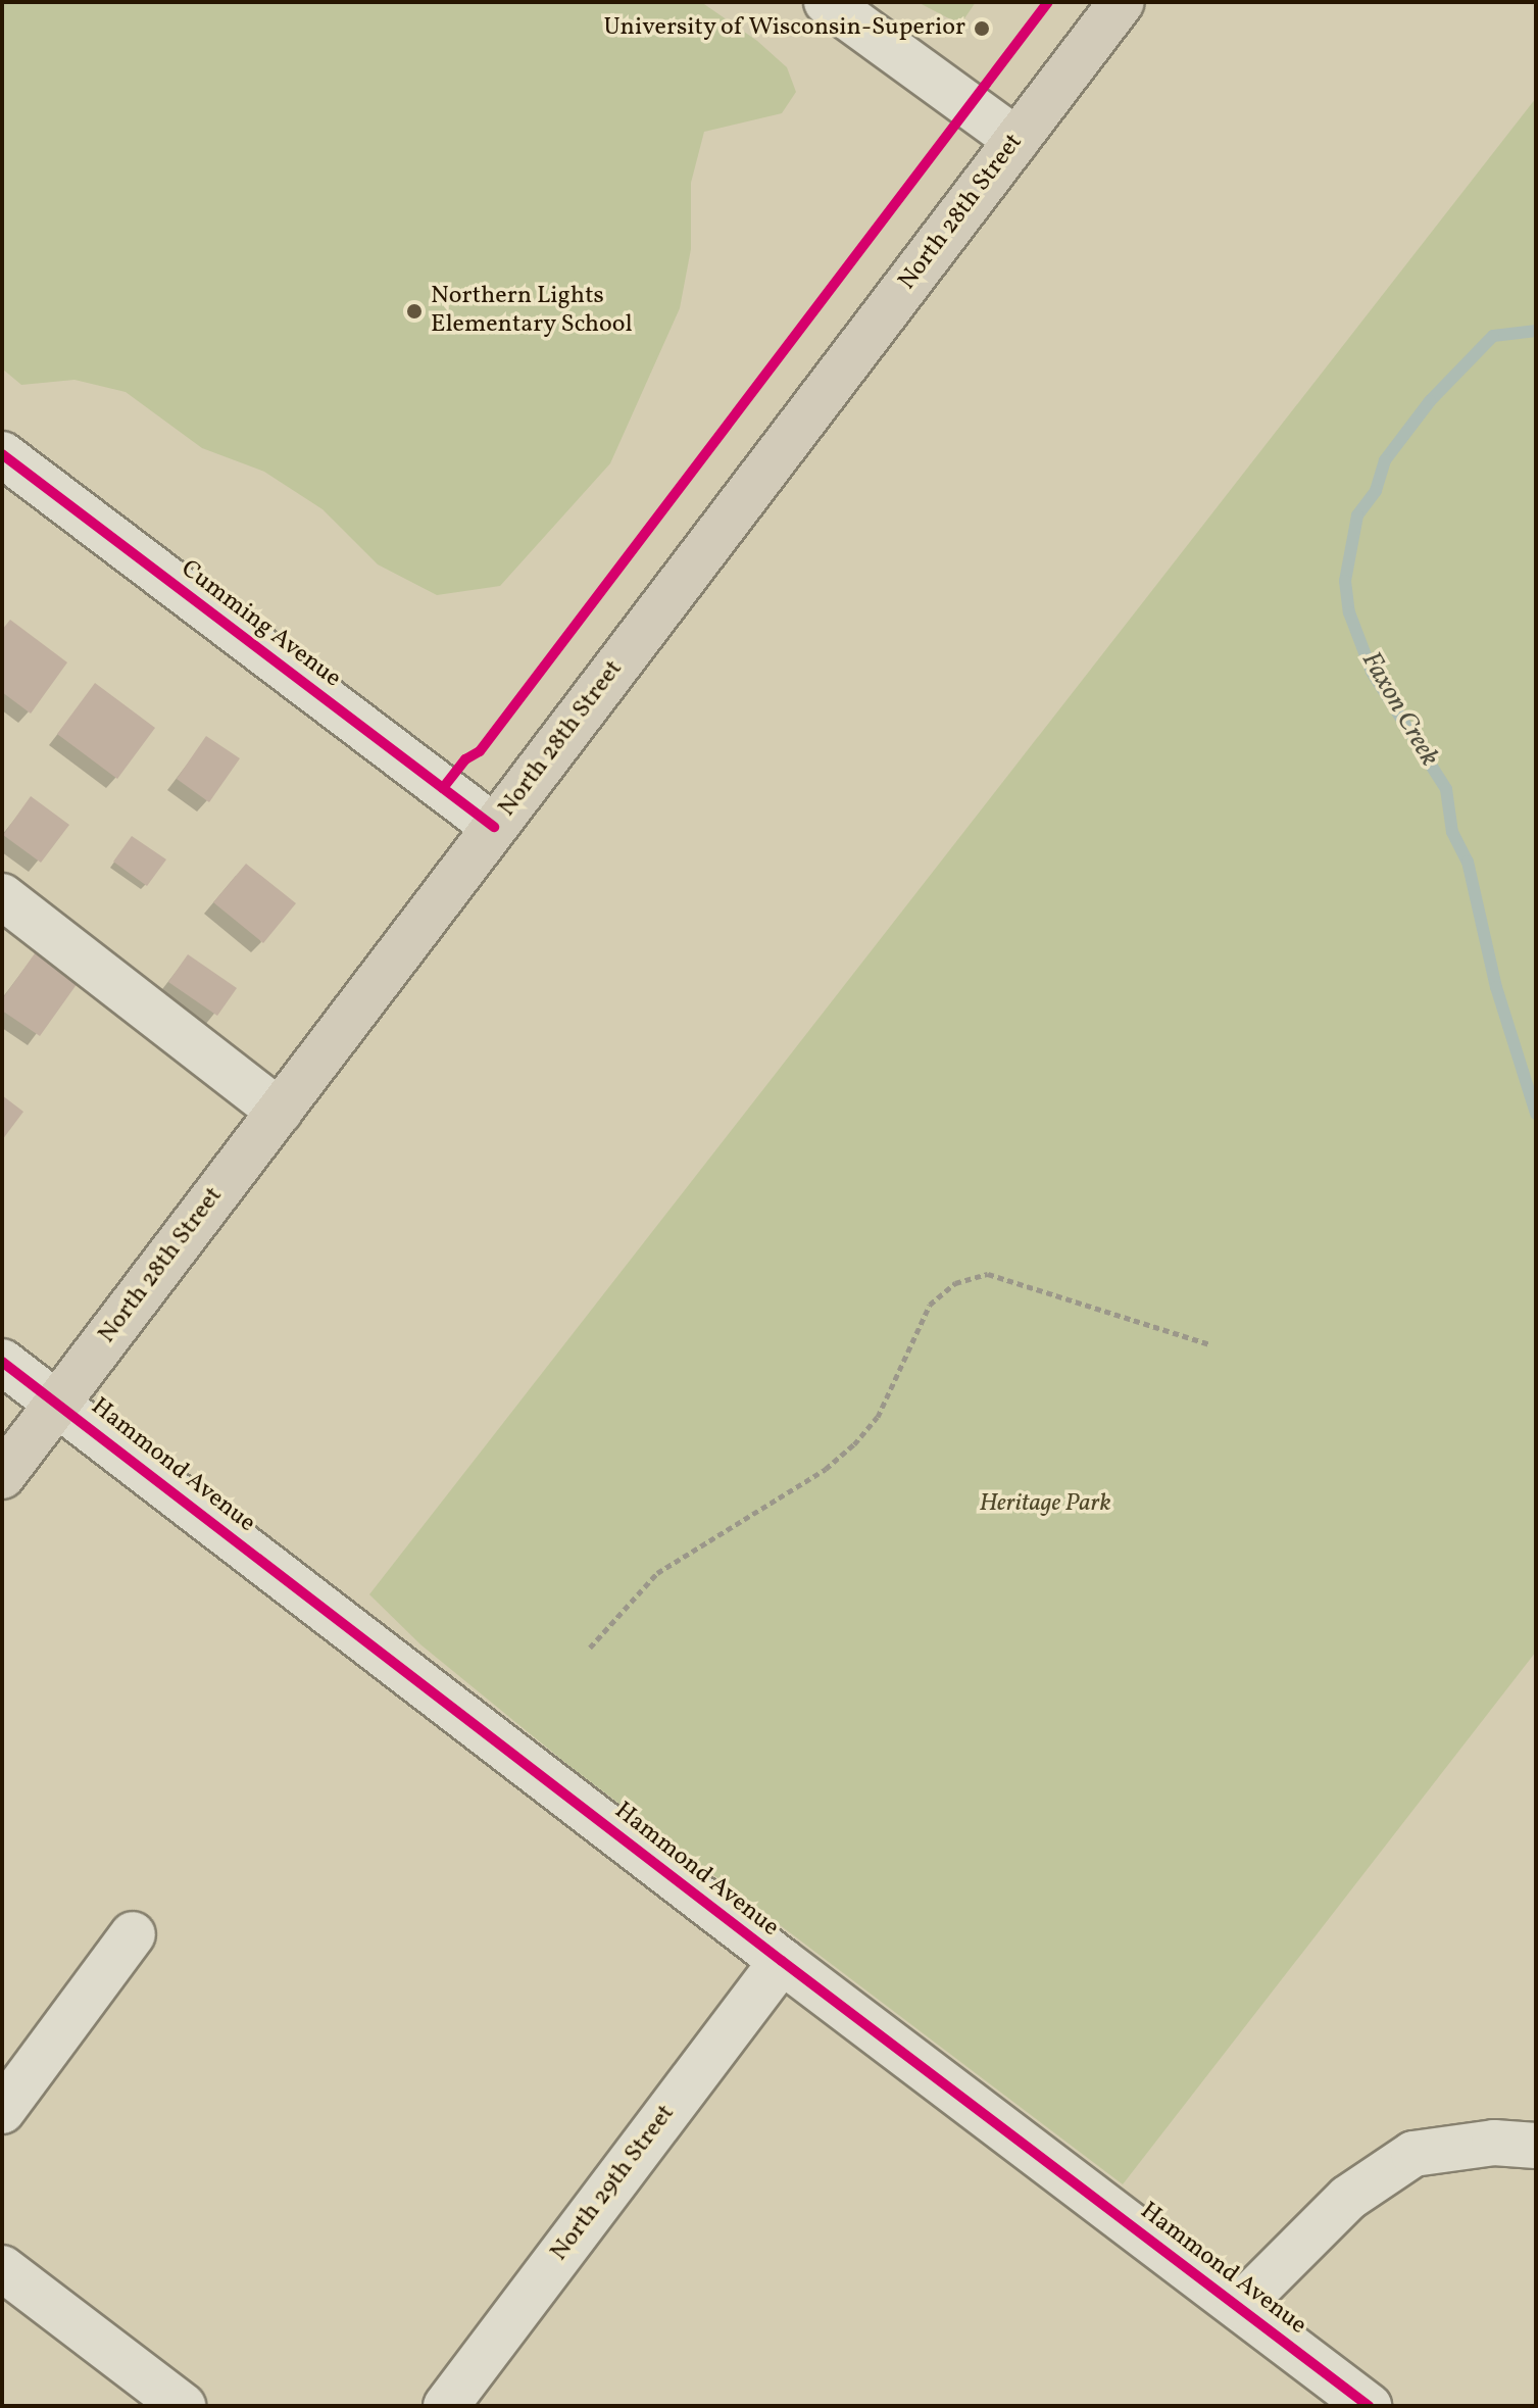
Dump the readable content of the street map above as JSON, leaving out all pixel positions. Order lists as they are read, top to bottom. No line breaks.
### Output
{"streets":{"main road":["North 28th Street"],"street":["Cumming Avenue","Hammond Avenue","North 29th Street"]},"crossings":[["North 28th Street","Cumming Avenue"],["North 28th Street","Hammond Avenue"],["Hammond Avenue","North 29th Street"]],"water":["Faxon Creek"],"parks":["Heritage Park"],"places":["University of Wisconsin-Superior","Northern Lights Elementary School"]}
